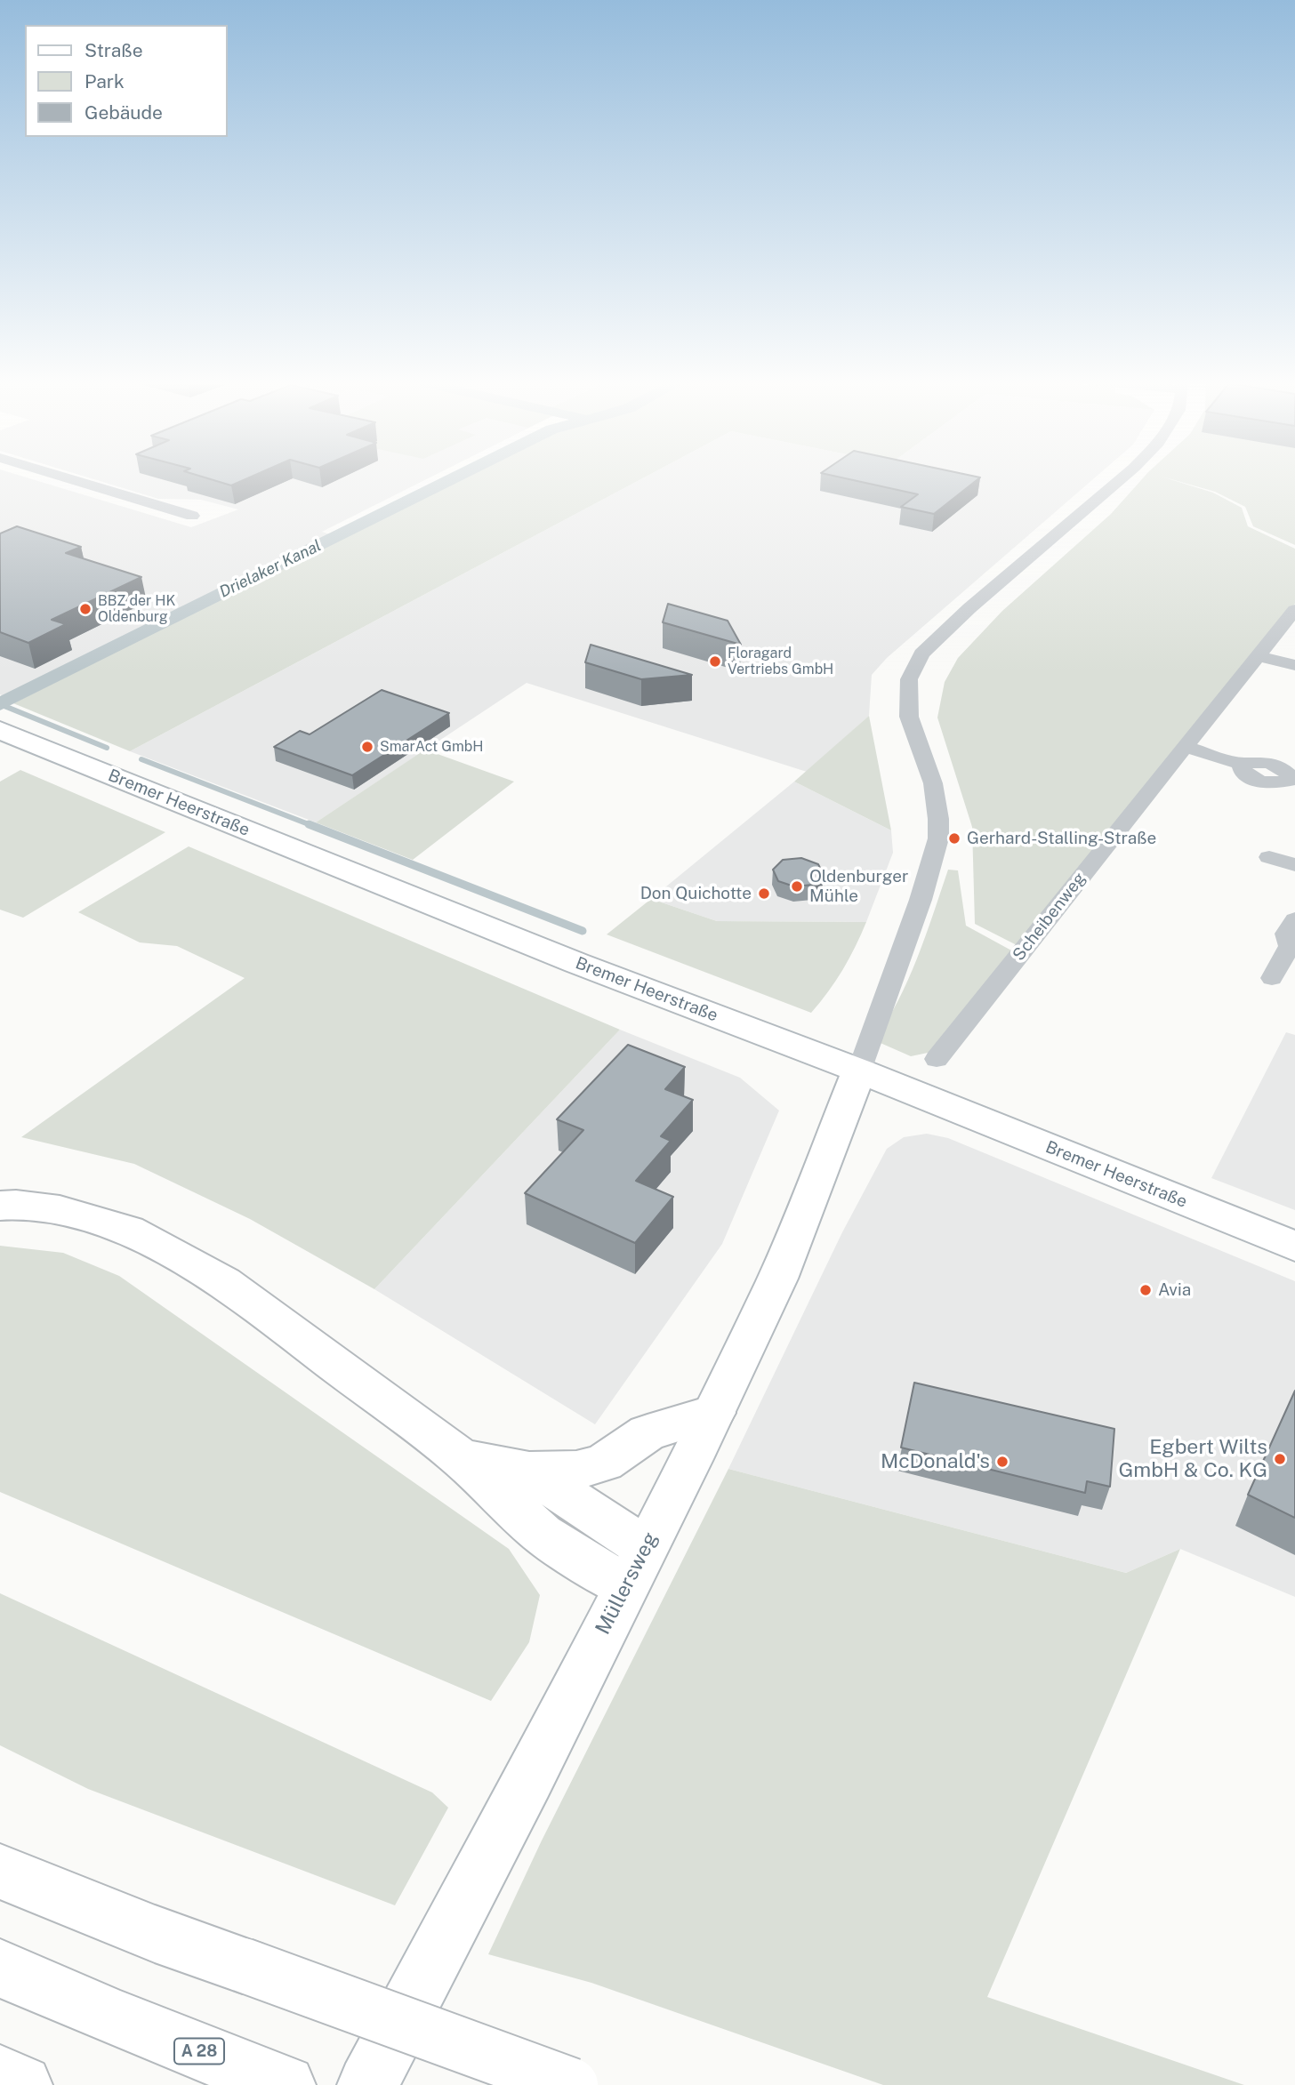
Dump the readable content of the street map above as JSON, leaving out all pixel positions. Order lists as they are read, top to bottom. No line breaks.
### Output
{"streets":{"main road":["Bremer Heerstraße","Müllersweg","A 28"],"street":["Scheibenweg"]},"crossings":[["Bremer Heerstraße","Müllersweg"]],"water":["Drielaker Kanal"],"places":["BBZ der HK Oldenburg","Floragard Vertriebs GmbH","SmarAct GmbH","Gerhard-Stalling-Straße","Oldenburger Mühle","Don Quichotte","Avia","Egbert Wilts GmbH & Co. KG","McDonald's"],"legend":["Straße","Park","Gebäude"]}
